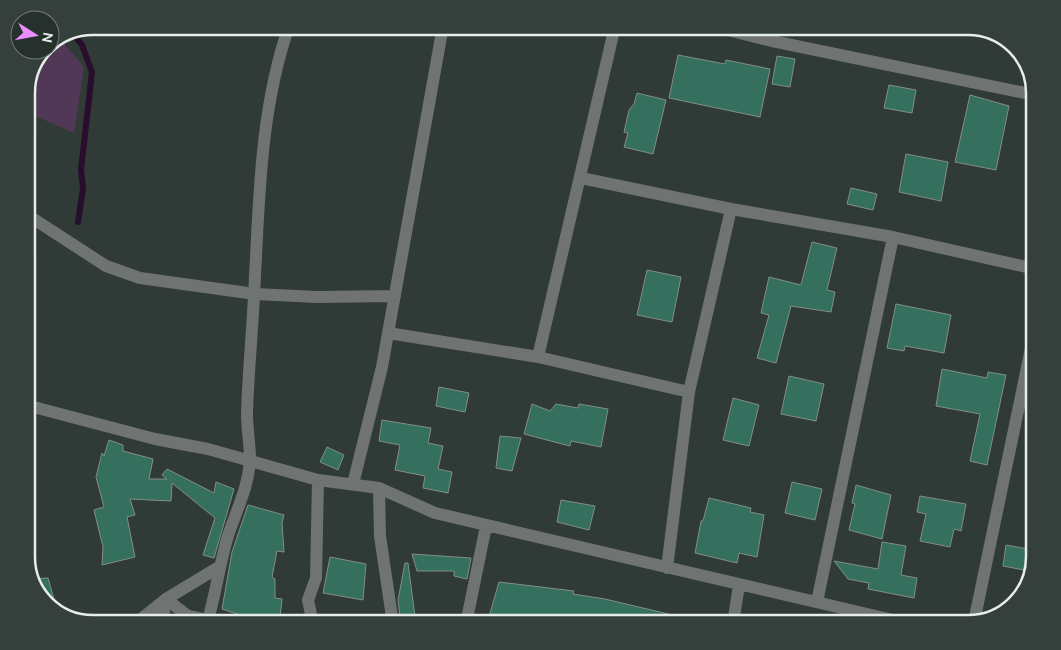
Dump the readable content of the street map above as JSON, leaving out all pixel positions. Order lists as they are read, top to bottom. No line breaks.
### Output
{"north":"right"}
